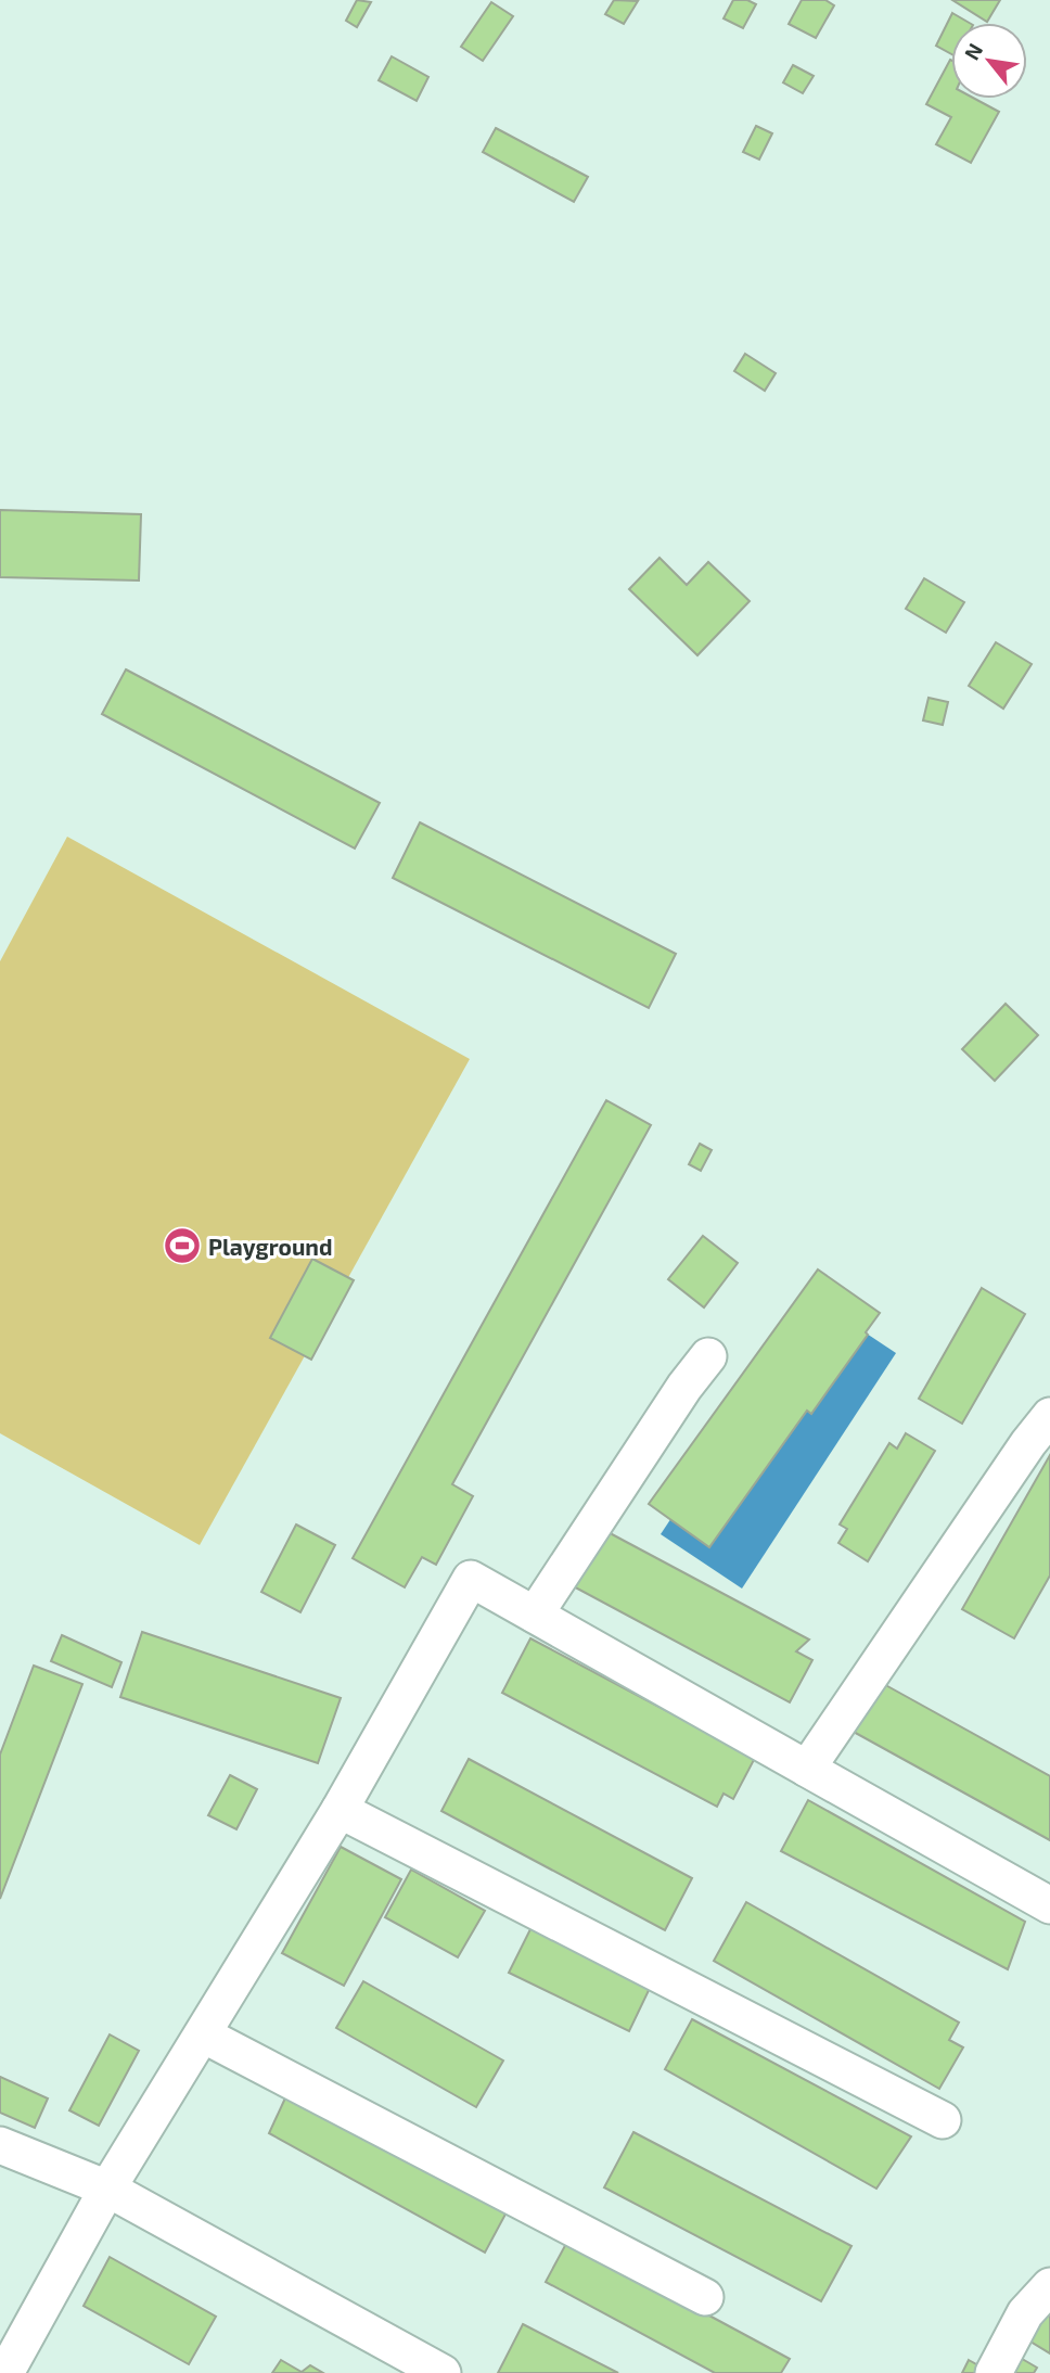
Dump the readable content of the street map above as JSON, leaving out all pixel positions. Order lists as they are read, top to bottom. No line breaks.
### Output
{"places":{"sports":["Playground"]},"north":"top left"}
